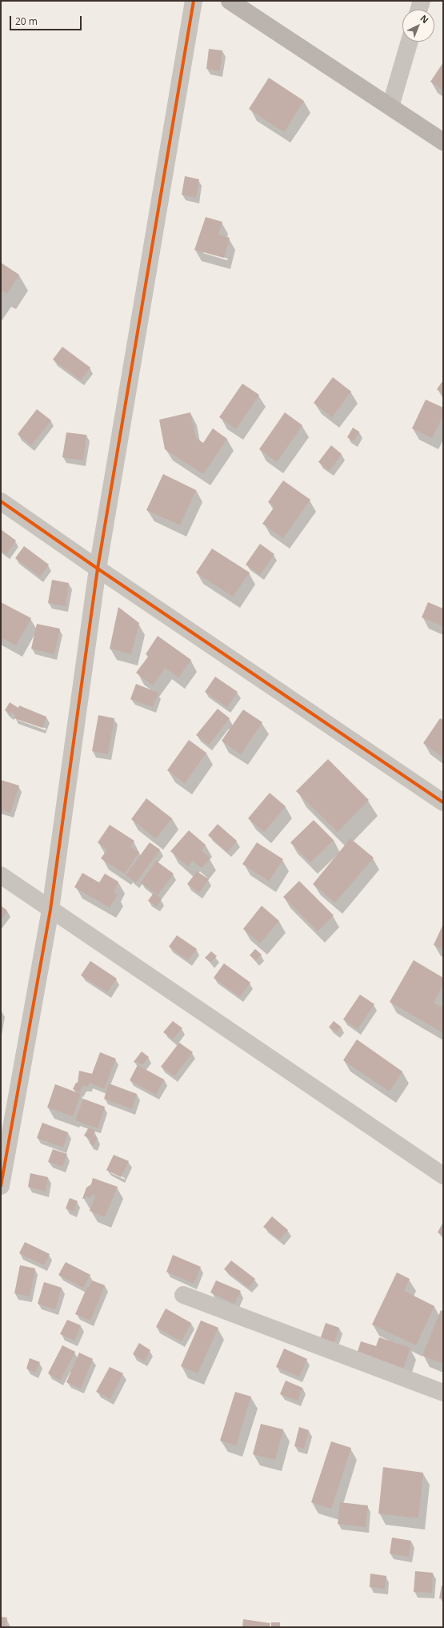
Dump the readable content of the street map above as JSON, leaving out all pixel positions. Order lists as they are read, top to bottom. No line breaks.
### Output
{"scale_bar":"20 m","north":"top right"}
